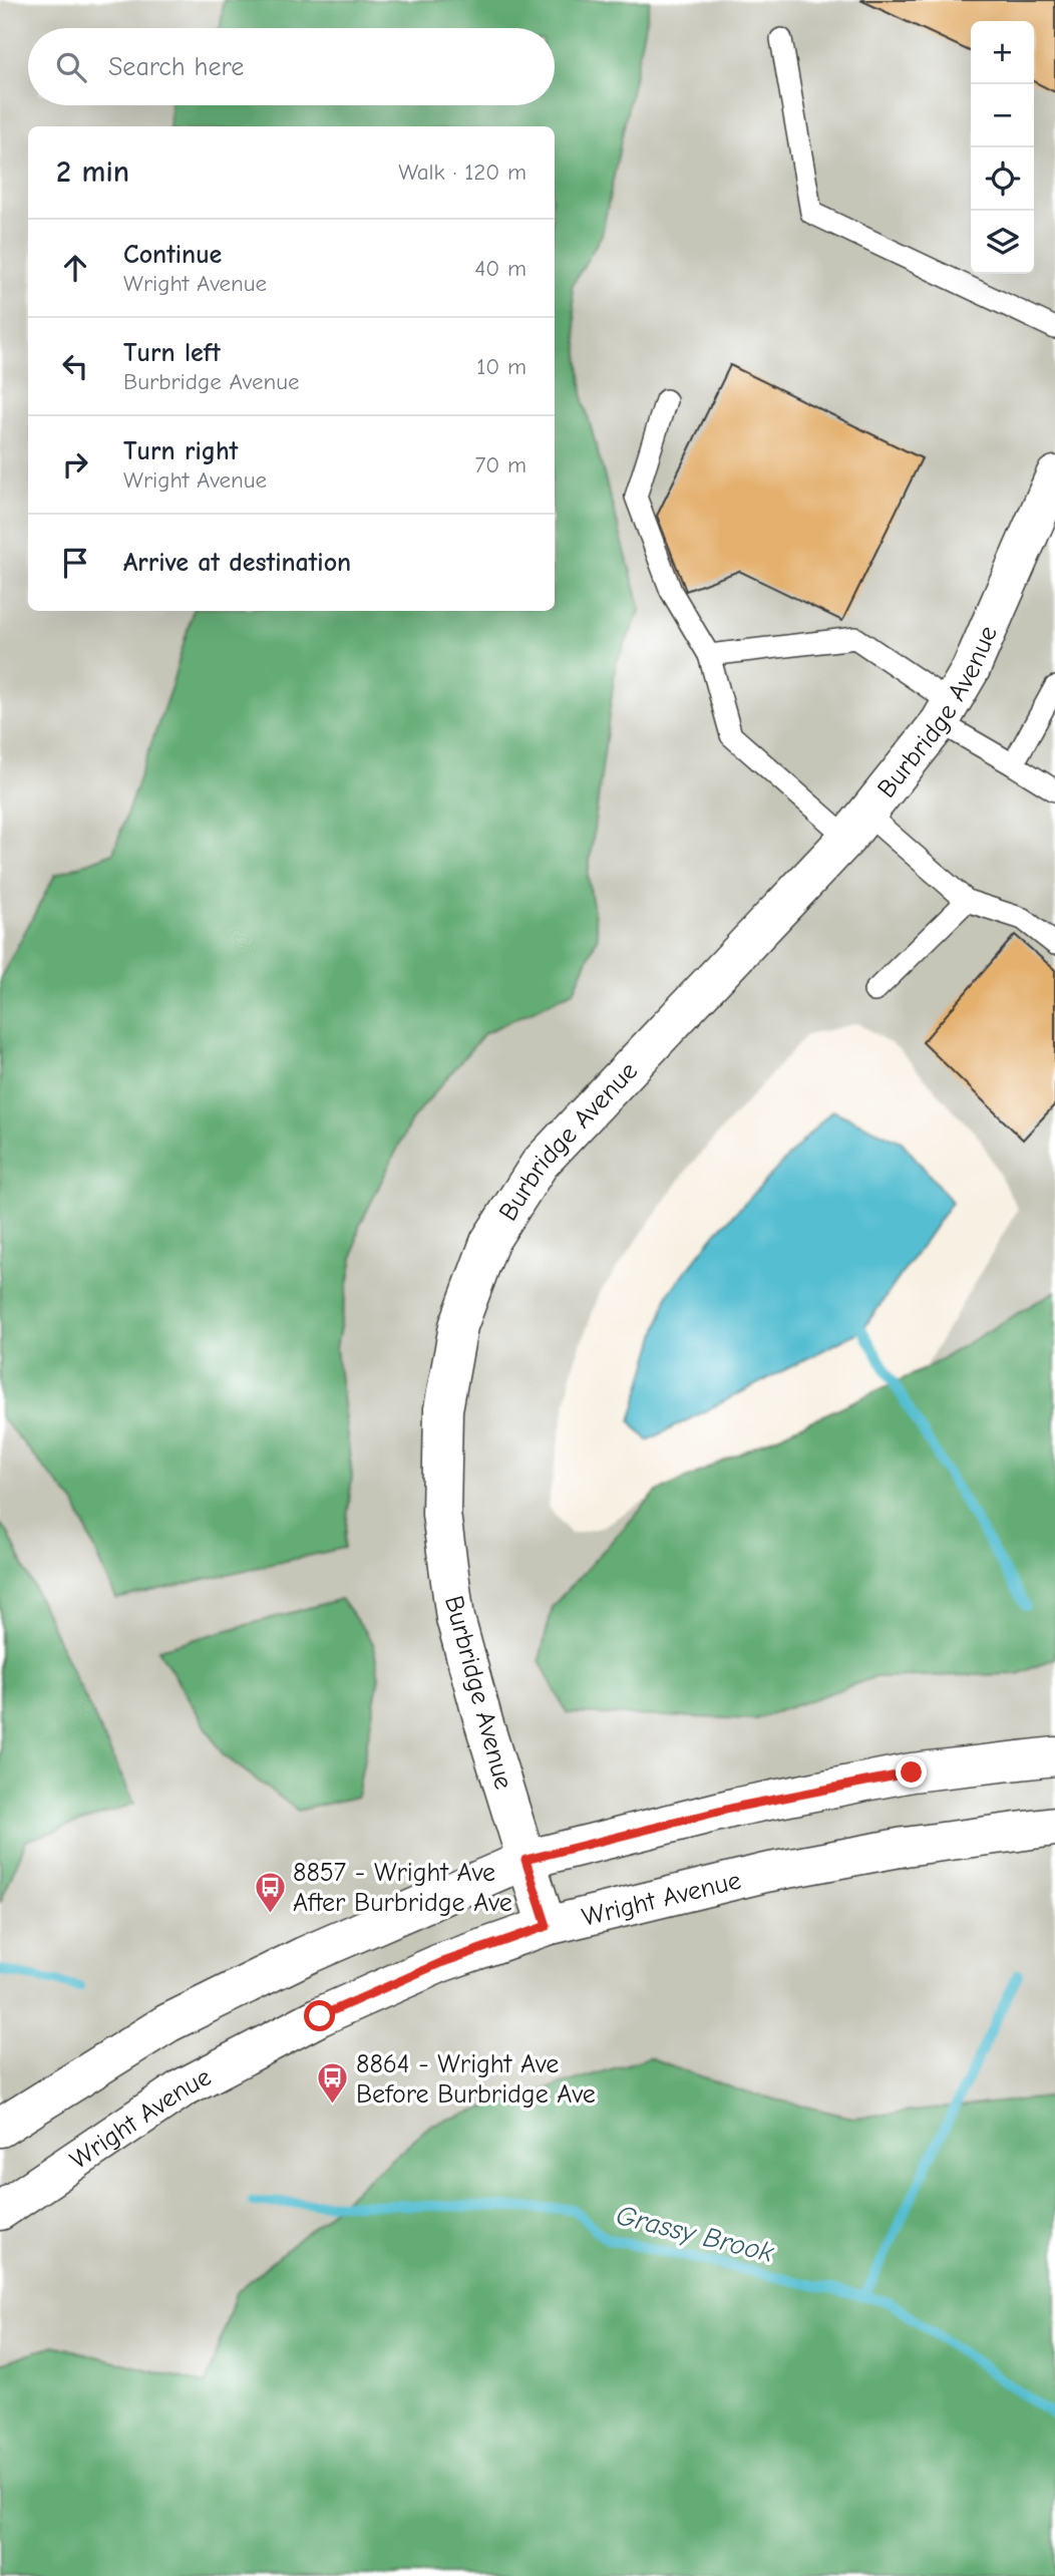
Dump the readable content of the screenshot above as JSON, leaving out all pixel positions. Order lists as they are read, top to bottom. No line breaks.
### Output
{"streets":{"main road":["Burbridge Avenue","Wright Avenue"]},"crossings":[["Burbridge Avenue","Wright Avenue"]],"water":["Grassy Brook"],"places":{"bus stop":["8857 - Wright Ave After Burbridge Ave","8864 - Wright Ave Before Burbridge Ave"]},"page":{"map_buttons":["+","−"],"search":"Search here","heading":["2 min","Walk · 120 m"],"list":[["Continue","Wright Avenue","40 m"],["Turn left","Burbridge Avenue","10 m"],["Turn right","Wright Avenue","70 m"],"Arrive at destination"]}}
